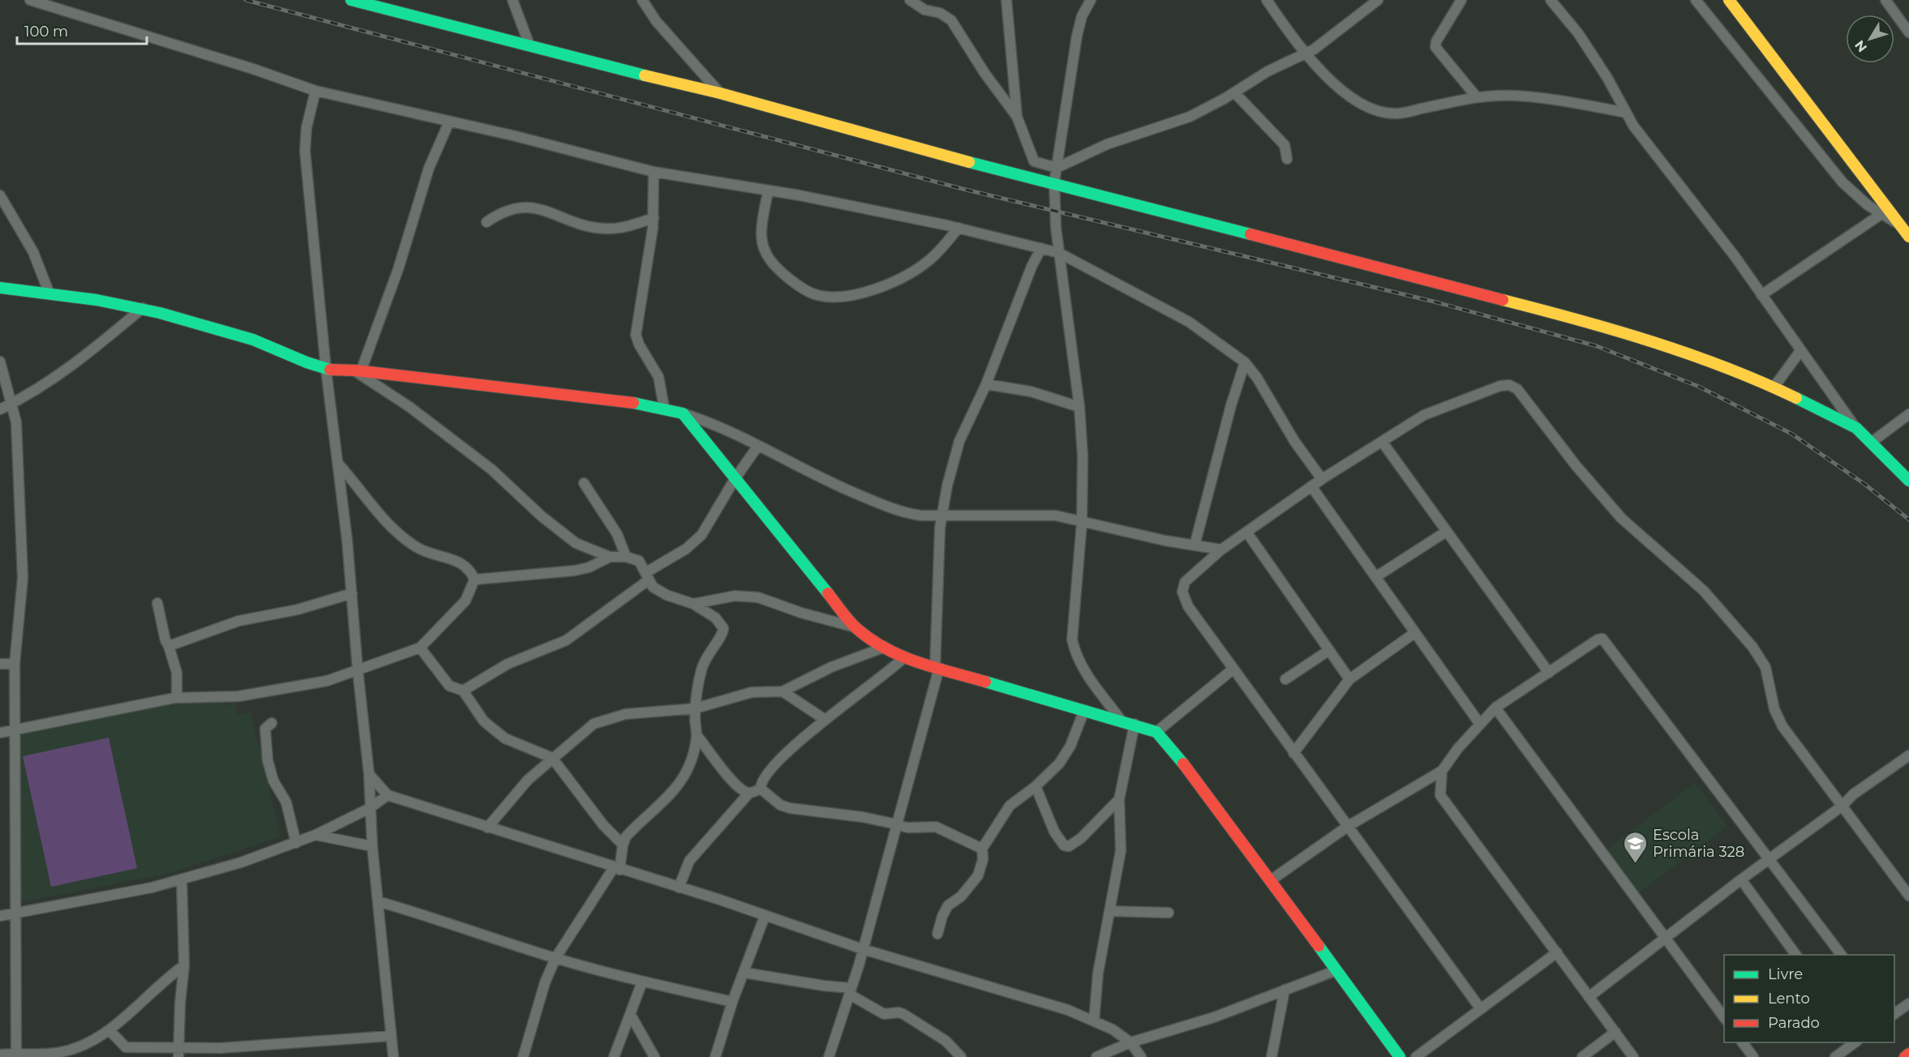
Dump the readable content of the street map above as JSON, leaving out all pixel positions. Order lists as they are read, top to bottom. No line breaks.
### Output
{"places":{"school or university":["Escola Primária 328"]},"legend":["Livre","Lento","Parado"],"scale_bar":"100 m","north":"bottom left"}
